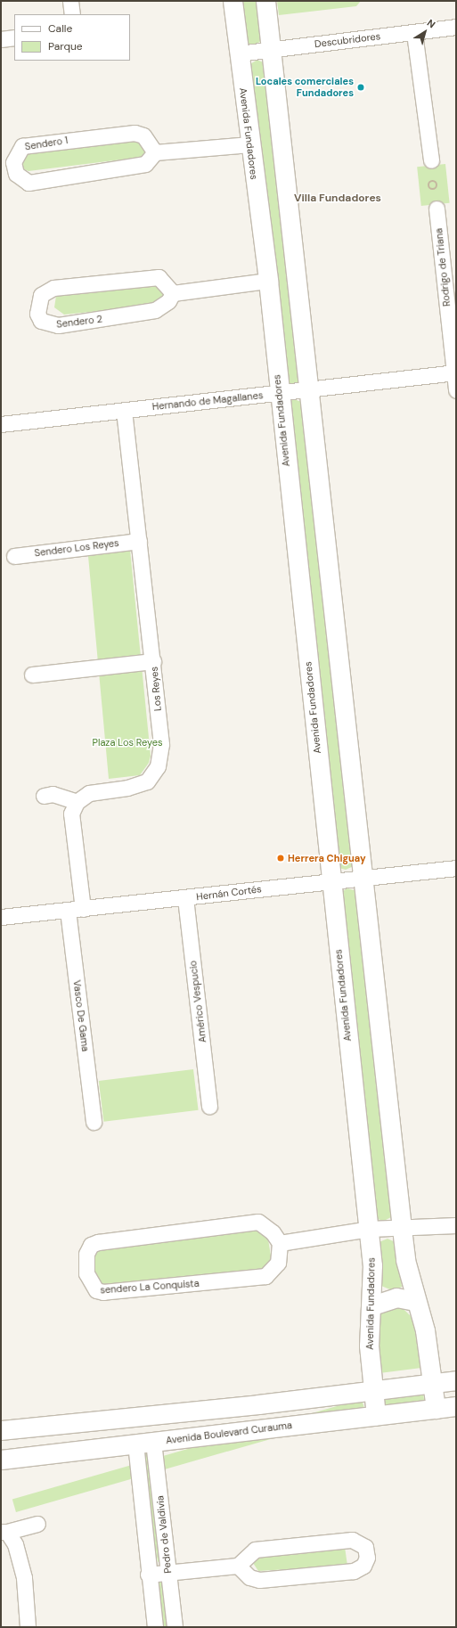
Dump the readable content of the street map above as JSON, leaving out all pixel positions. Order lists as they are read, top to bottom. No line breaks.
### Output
{"streets":{"street":["Descubridores","Avenida Fundadores","Sendero 1","Rodrigo de Triana","Sendero 2","Hernando de Magallanes","Sendero Los Reyes","Los Reyes","Hernán Cortés","Américo Vespucio","Vasco De Gama","sendero La Conquista","Avenida Boulevard Curauma","Pedro de Valdivia"]},"crossings":[["Descubridores","Avenida Fundadores"],["Avenida Fundadores","Hernando de Magallanes"],["Avenida Fundadores","Hernán Cortés"],["Avenida Fundadores","Avenida Boulevard Curauma"],["Rodrigo de Triana","Hernando de Magallanes"],["Hernando de Magallanes","Los Reyes"],["Sendero Los Reyes","Los Reyes"],["Hernán Cortés","Américo Vespucio"],["Hernán Cortés","Vasco De Gama"],["Avenida Boulevard Curauma","Pedro de Valdivia"]],"districts":["Villa Fundadores"],"parks":["Plaza Los Reyes"],"places":["Locales comerciales Fundadores","Herrera Chiguay"],"legend":["Calle","Parque"],"north":"top right"}
